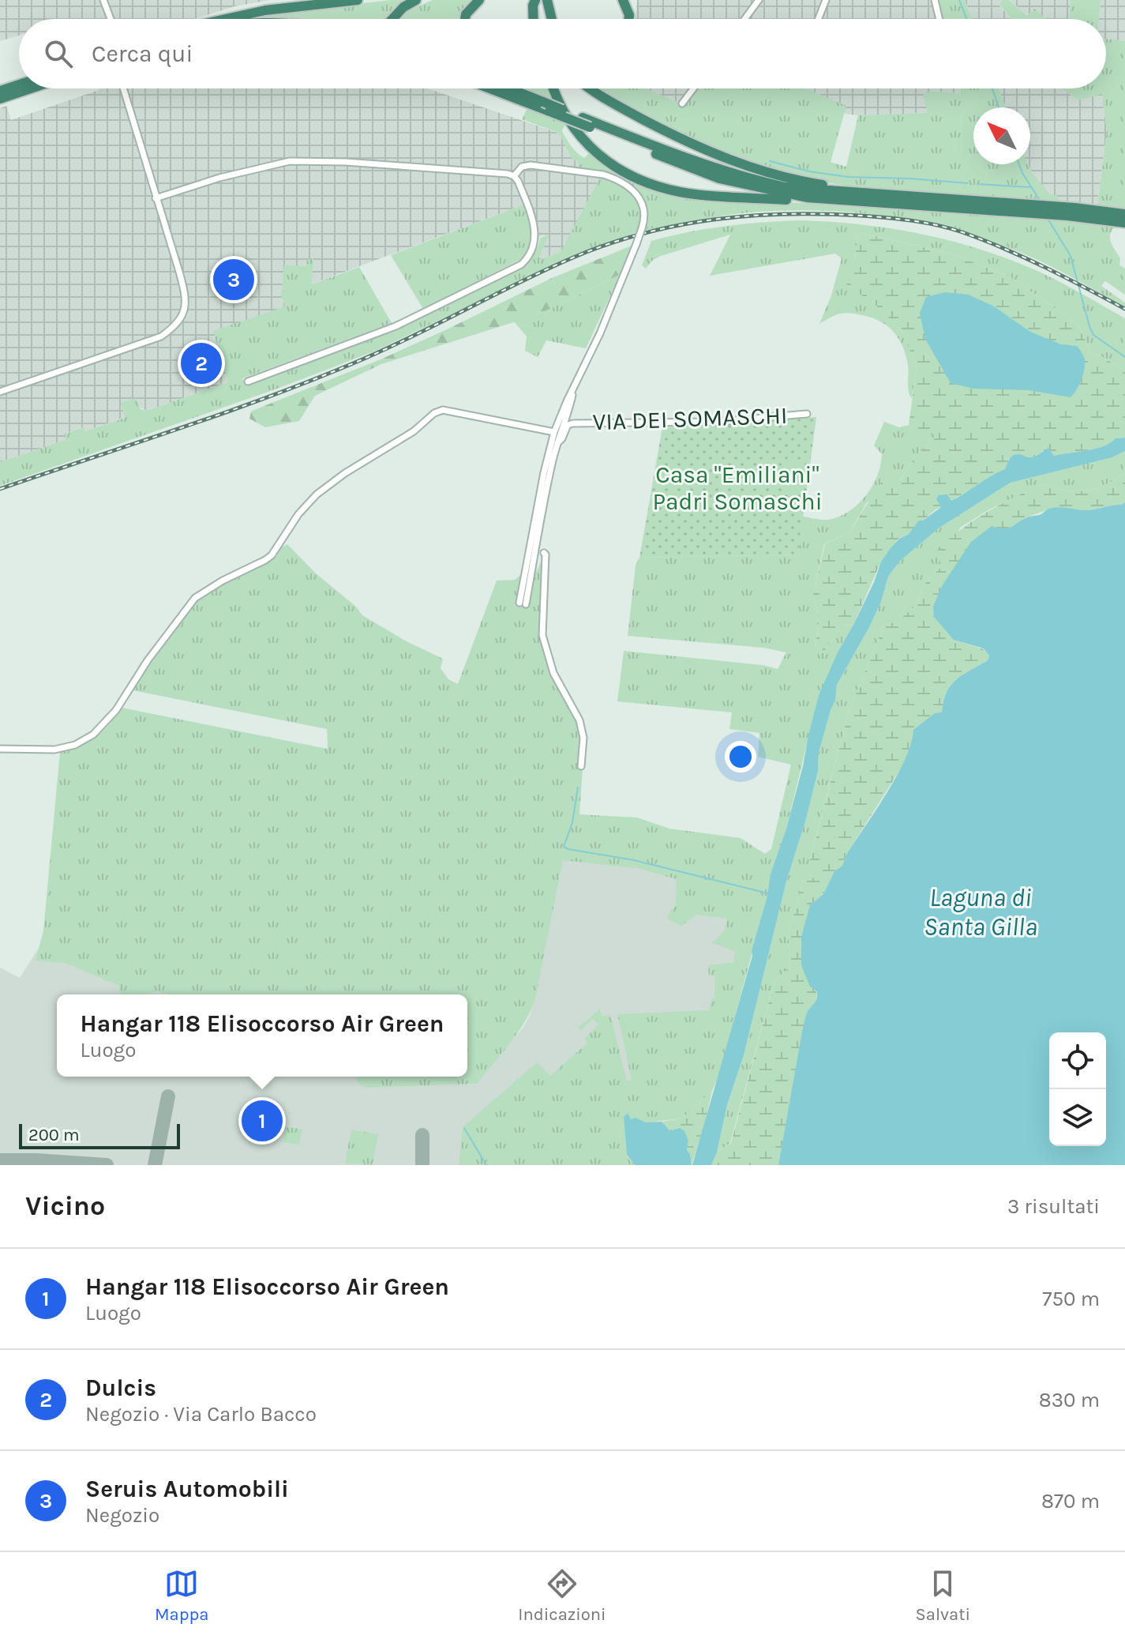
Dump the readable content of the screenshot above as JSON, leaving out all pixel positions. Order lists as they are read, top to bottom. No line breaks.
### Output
{"streets":{"street":["VIA DEI SOMASCHI"]},"water":["Laguna di Santa Gilla"],"parks":["Casa \"Emiliani\" Padri Somaschi"],"scale_bar":"200 m","north":"top left","page":{"search":"Cerca qui","pins":["3","2","1"],"popup":["Hangar 118 Elisoccorso Air Green","Luogo"],"scale":"200 m","heading":["Vicino","3 risultati"],"list":[{"mark":"1","name":"Hangar 118 Elisoccorso Air Green","note":"Luogo","value":"750 m"},{"mark":"2","name":"Dulcis","note":"Negozio · Via Carlo Bacco","value":"830 m"},{"mark":"3","name":"Seruis Automobili","note":"Negozio","value":"870 m"}],"nav":["Mappa","Indicazioni","Salvati"]}}
